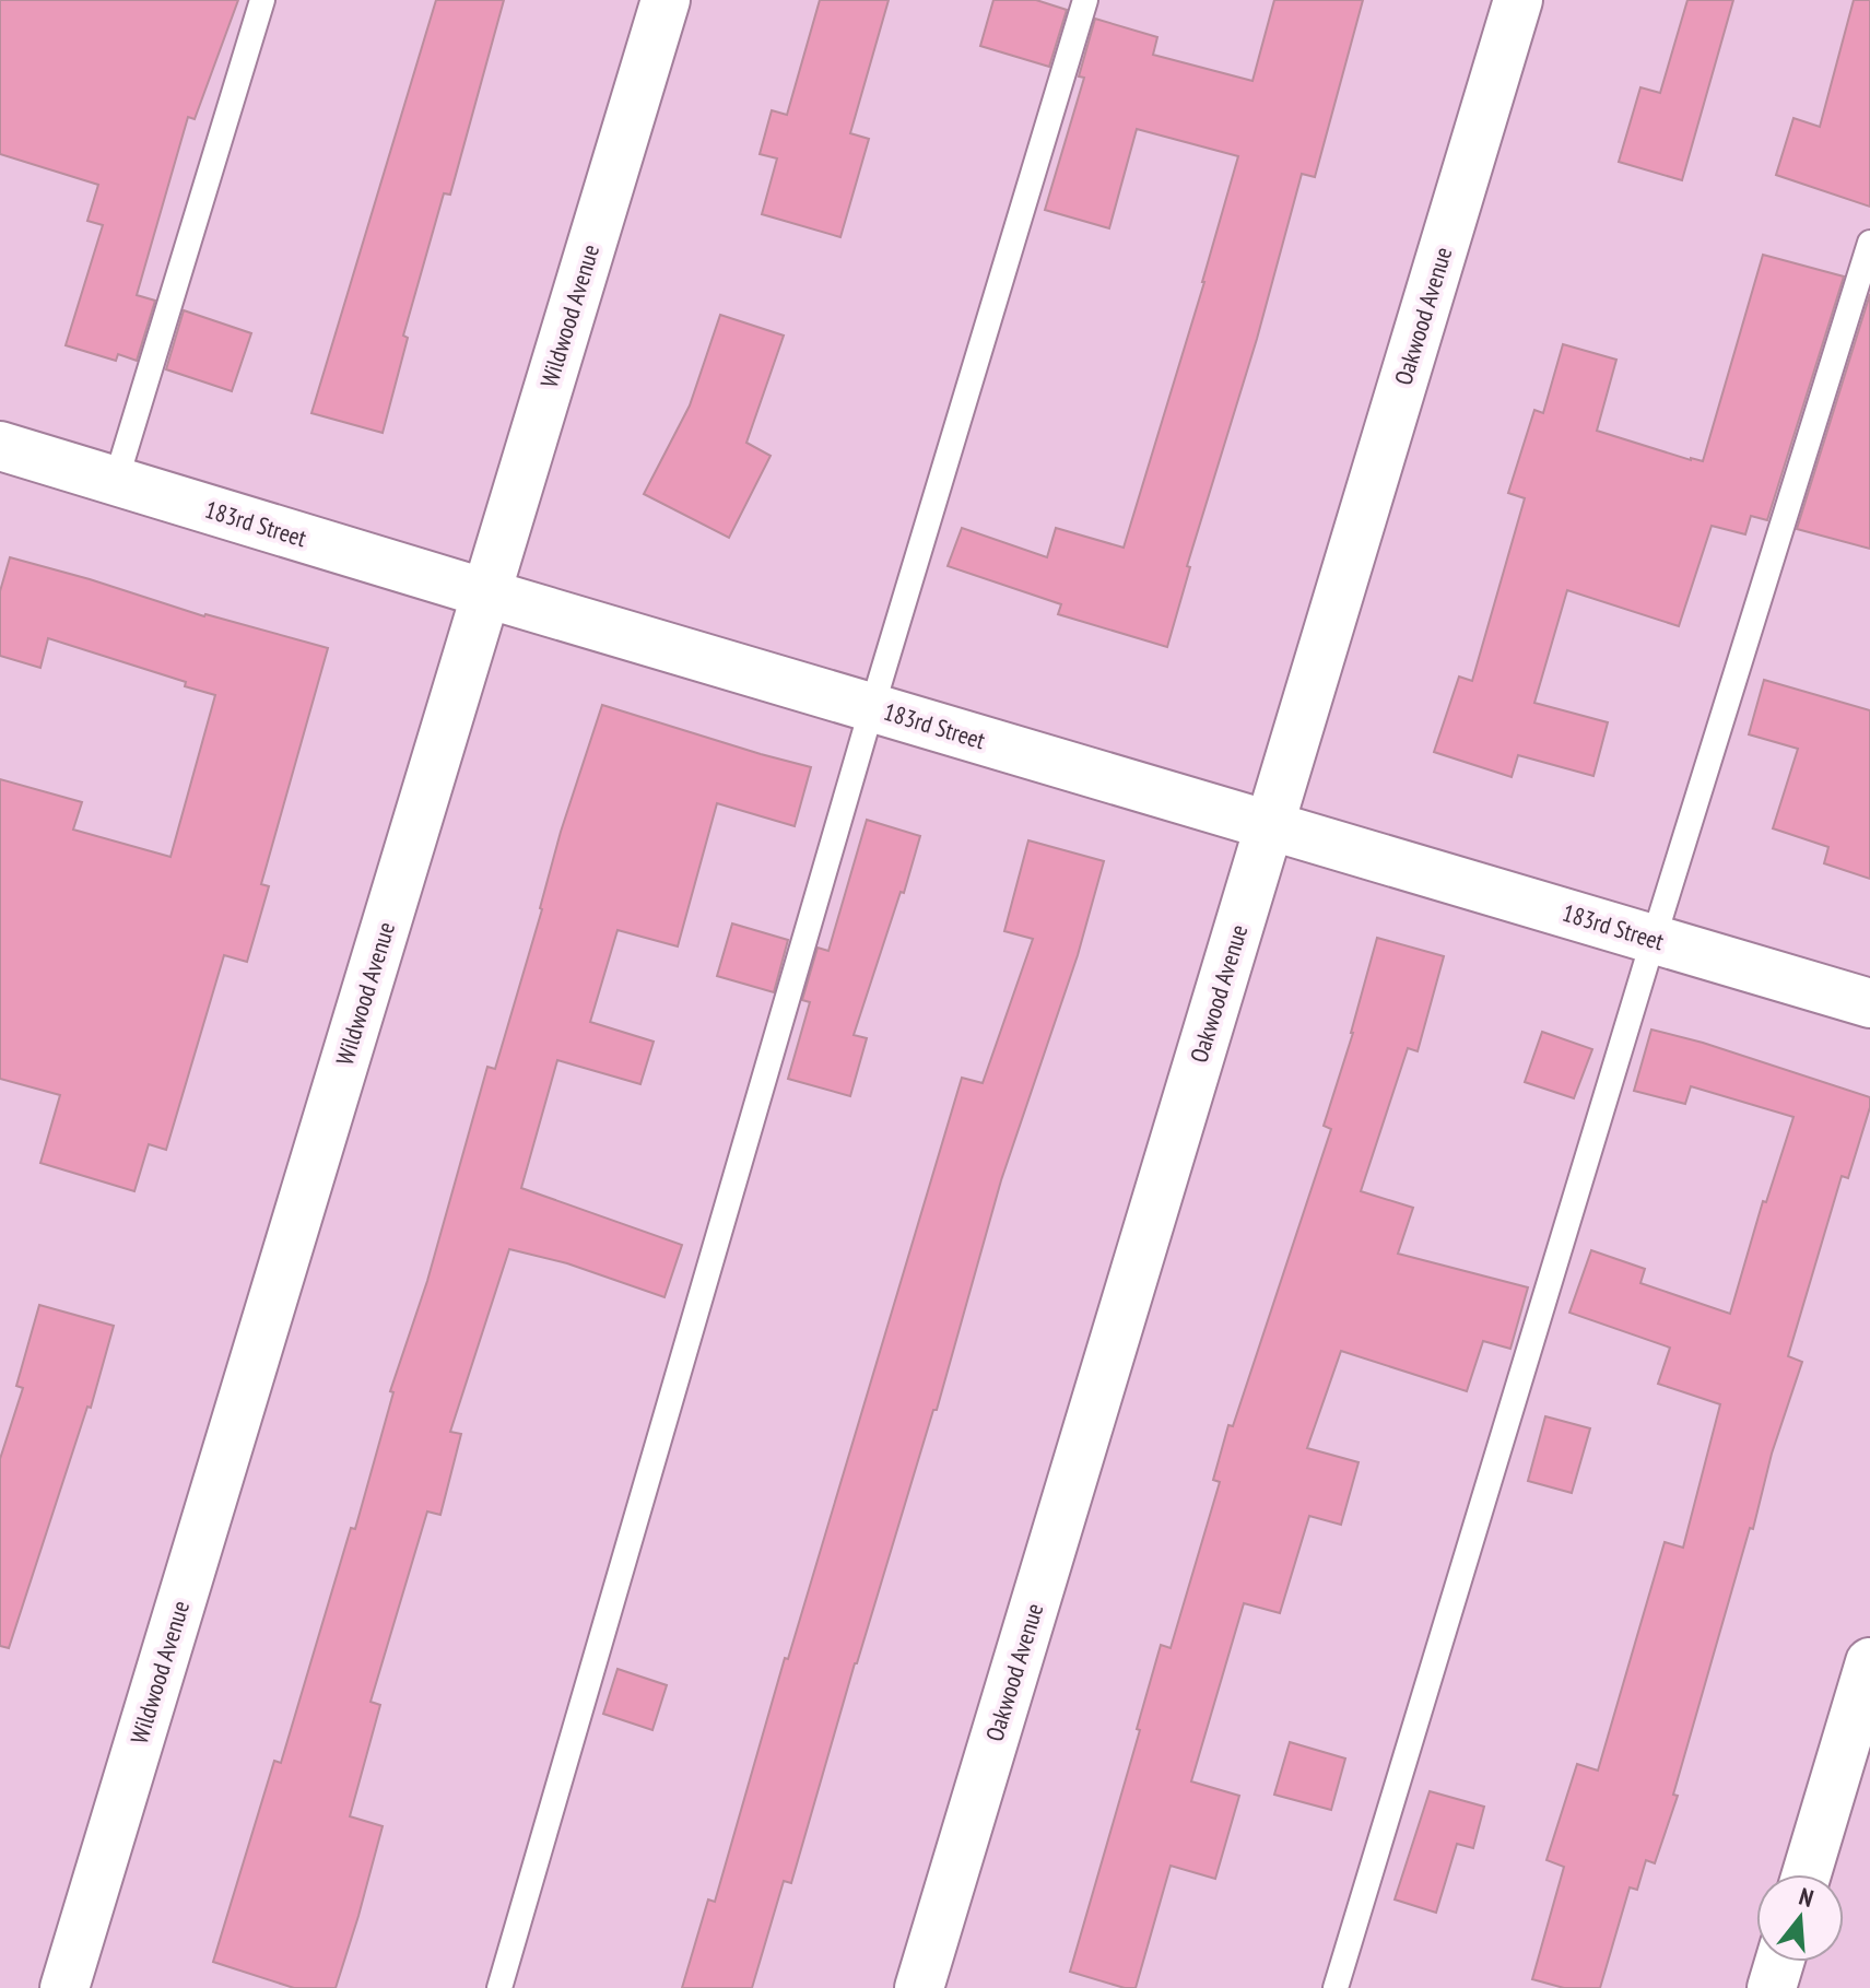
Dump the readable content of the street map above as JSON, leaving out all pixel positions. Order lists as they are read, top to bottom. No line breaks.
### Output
{"streets":{"street":["Wildwood Avenue","Oakwood Avenue","183rd Street"]},"crossings":[["Wildwood Avenue","183rd Street"],["Oakwood Avenue","183rd Street"]],"north":"top"}
